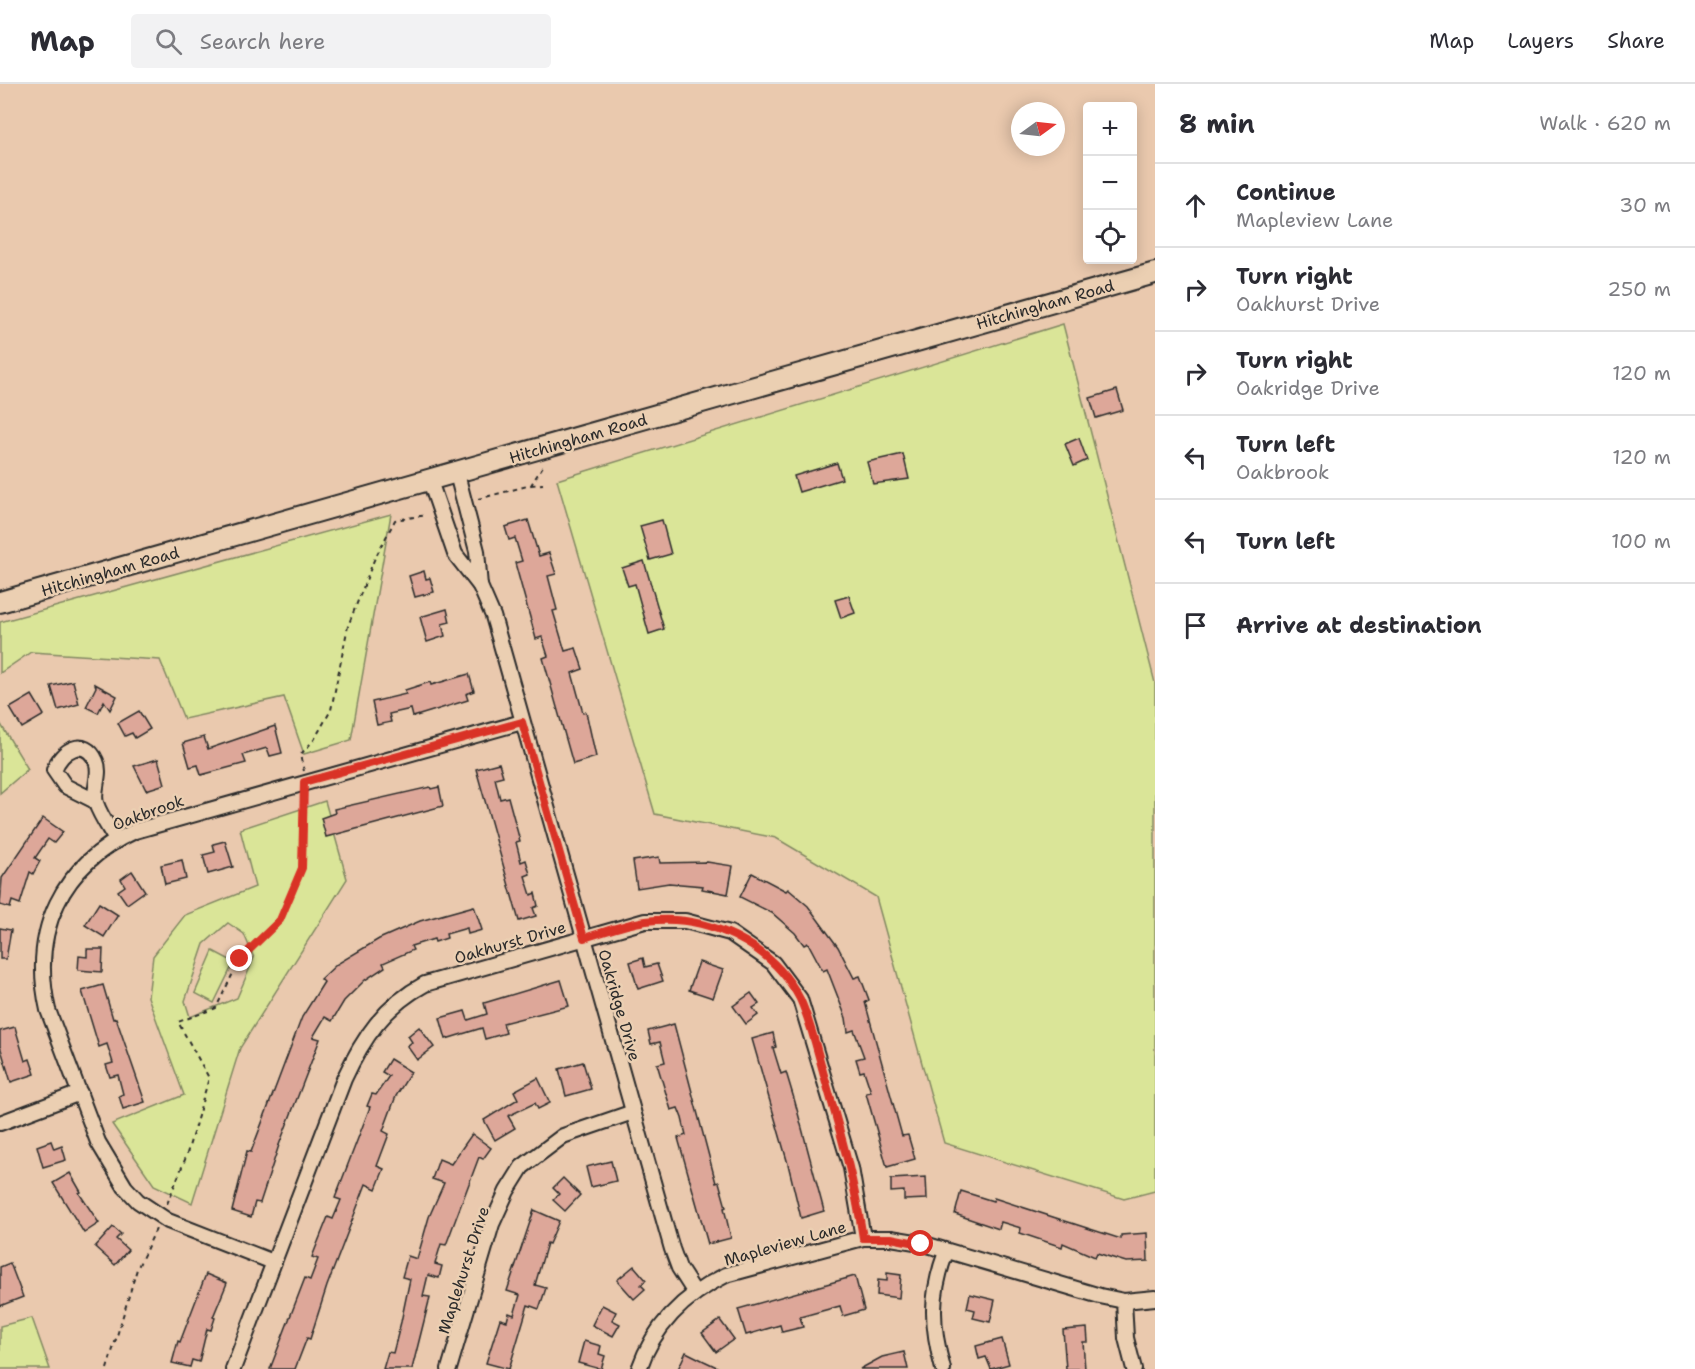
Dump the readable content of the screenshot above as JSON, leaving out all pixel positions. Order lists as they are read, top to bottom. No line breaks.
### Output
{"streets":{"street":["Hitchingham Road","Oakbrook","Oakhurst Drive","Oakridge Drive","Mapleview Lane","Maplehurst Drive"]},"crossings":[["Hitchingham Road","Oakridge Drive"],["Oakbrook","Oakhurst Drive"],["Oakbrook","Oakridge Drive"],["Oakhurst Drive","Oakridge Drive"],["Oakhurst Drive","Mapleview Lane"],["Oakridge Drive","Mapleview Lane"],["Oakridge Drive","Maplehurst Drive"]],"north":"right","page":{"header":"Map","search":"Search here","nav":["Map","Layers","Share"],"heading":["8 min","Walk · 620 m"],"map_buttons":["+","−"],"list":[["Continue","Mapleview Lane","30 m"],["Turn right","Oakhurst Drive","250 m"],["Turn right","Oakridge Drive","120 m"],["Turn left","Oakbrook","120 m"],["Turn left","100 m"],"Arrive at destination"]}}
